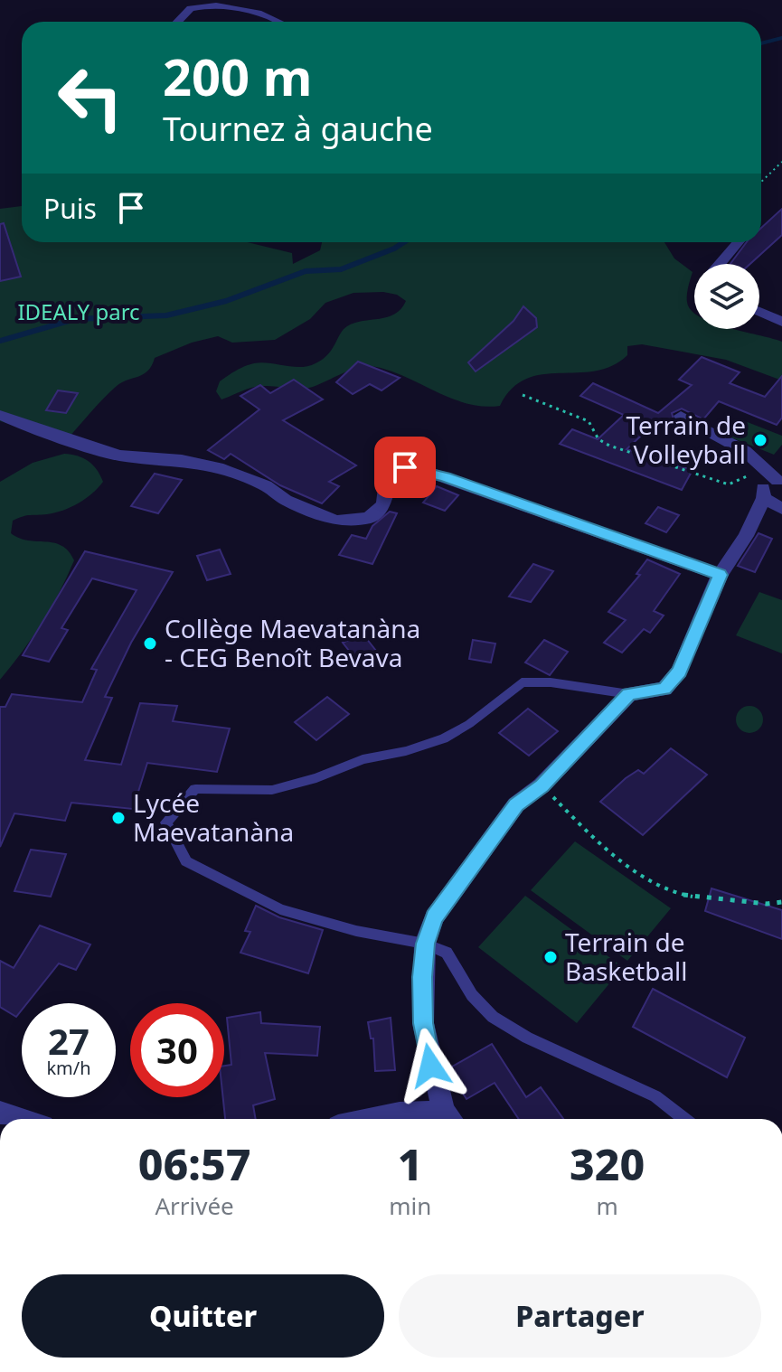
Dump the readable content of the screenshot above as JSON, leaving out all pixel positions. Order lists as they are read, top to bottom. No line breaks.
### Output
{"parks":["IDEALY parc"],"places":["Terrain de Volleyball","Collège Maevatanàna - CEG Benoît Bevava","Lycée Maevatanàna","Terrain de Basketball"],"page":{"turn":["200 m","Tournez à gauche"],"then":"Puis","speed":"27 km/h","limit":"30","eta":["06:57","Arrivée","1","min","320","m"],"buttons":["Quitter","Partager"]}}
